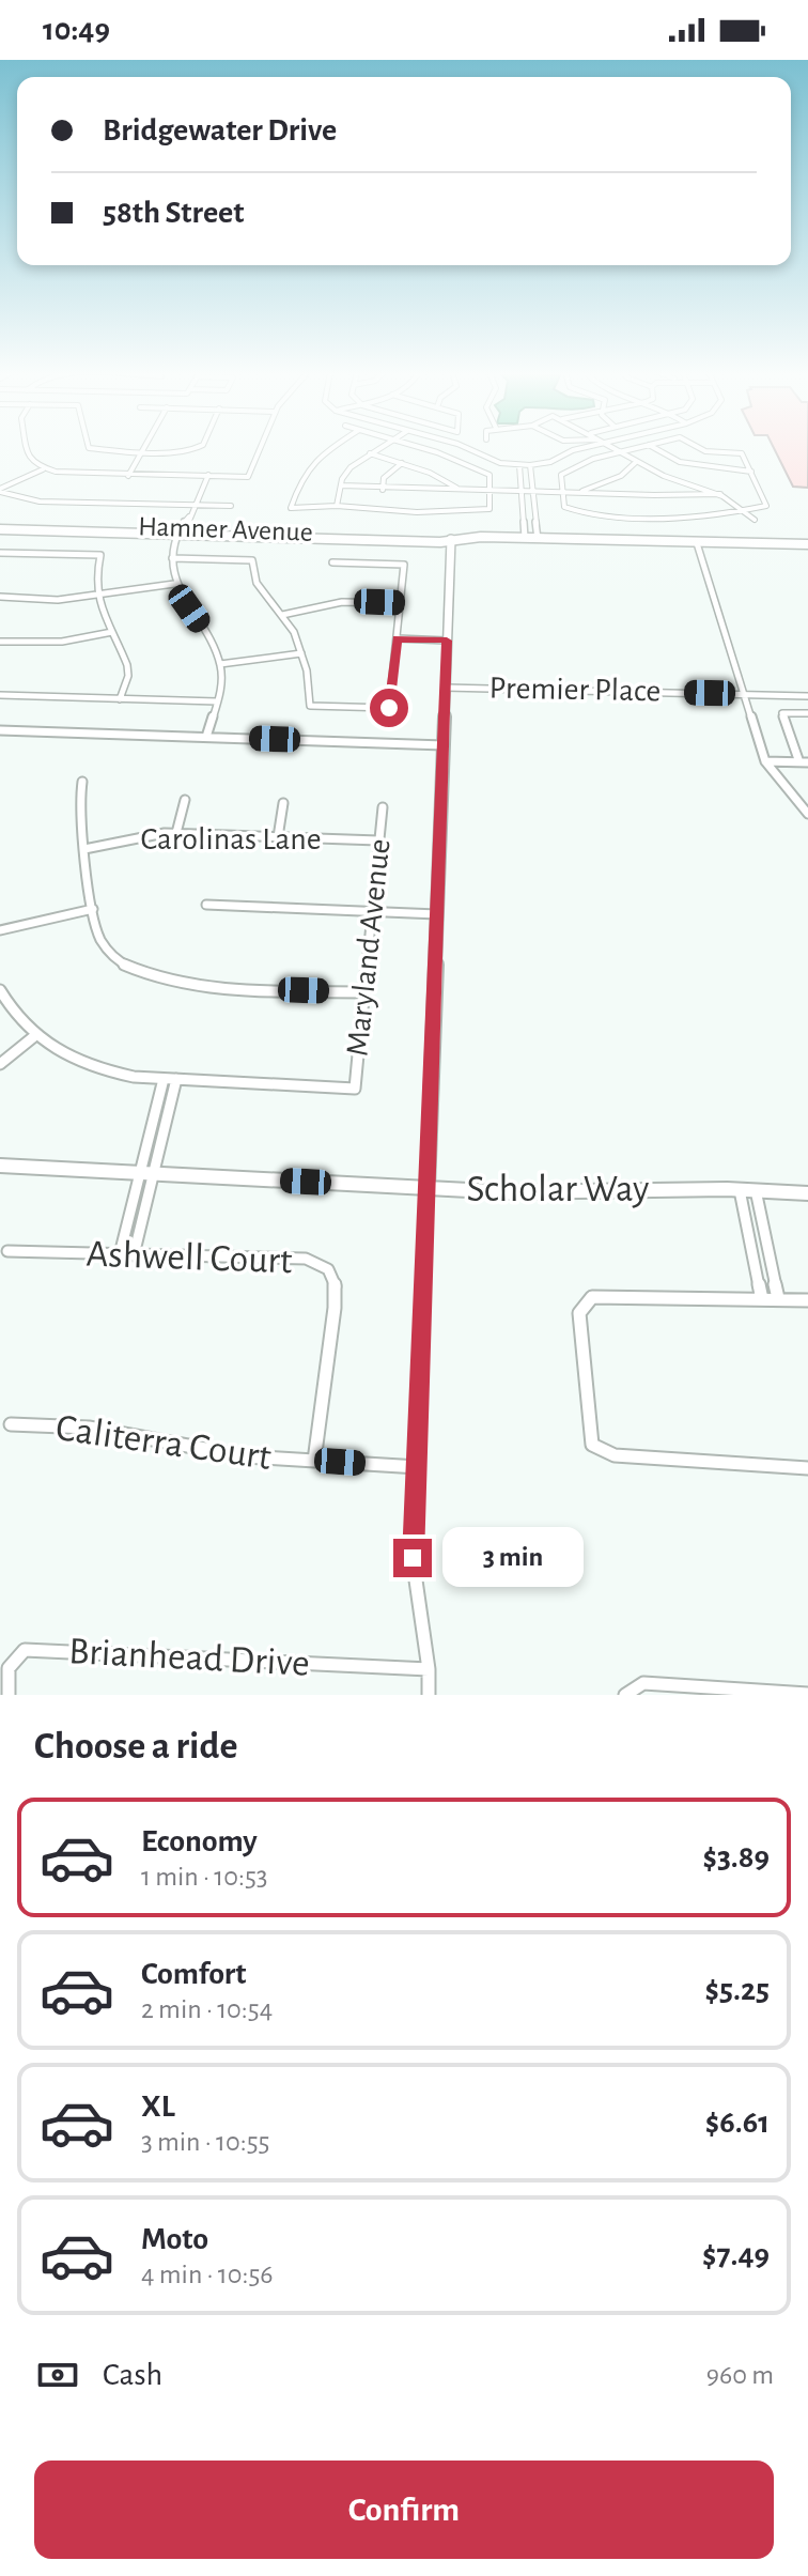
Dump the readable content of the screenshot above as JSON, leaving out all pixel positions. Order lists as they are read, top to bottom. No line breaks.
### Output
{"streets":{"main road":["Hamner Avenue"],"street":["Premier Place","Carolinas Lane","Maryland Avenue","Scholar Way","Ashwell Court","Caliterra Court","Brianhead Drive"]},"crossings":[["Carolinas Lane","Maryland Avenue"],["Ashwell Court","Caliterra Court"]],"page":{"status":"10:49","banner":["Bridgewater Drive","58th Street"],"bubble":"3 min","heading":"Choose a ride","list":[{"name":"Economy","note":"1 min · 10:53","value":"$3.89"},{"name":"Comfort","note":"2 min · 10:54","value":"$5.25"},{"name":"XL","note":"3 min · 10:55","value":"$6.61"},{"name":"Moto","note":"4 min · 10:56","value":"$7.49"}],"pay":["Cash","960 m"],"buttons":"Confirm"}}
